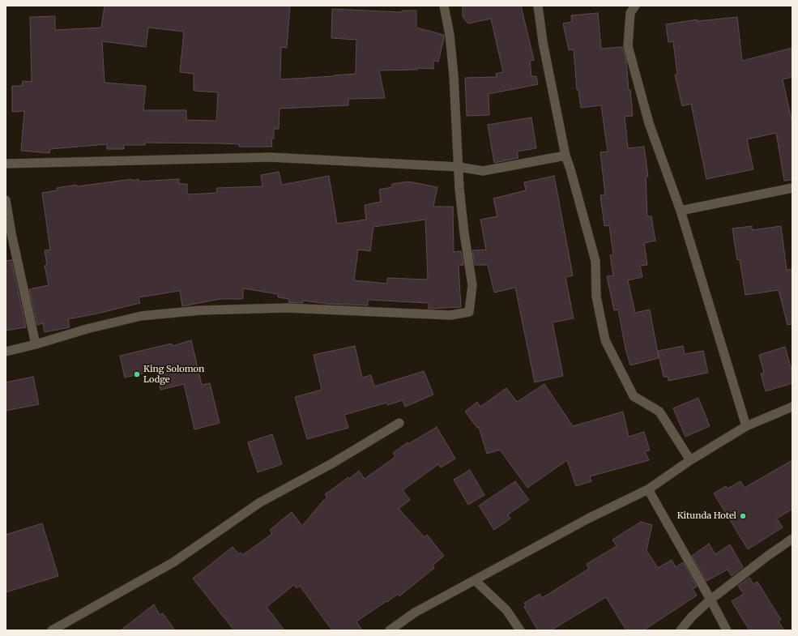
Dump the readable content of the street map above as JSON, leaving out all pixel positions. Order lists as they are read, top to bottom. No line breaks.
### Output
{"places":["King Solomon Lodge","Kitunda Hotel"]}
